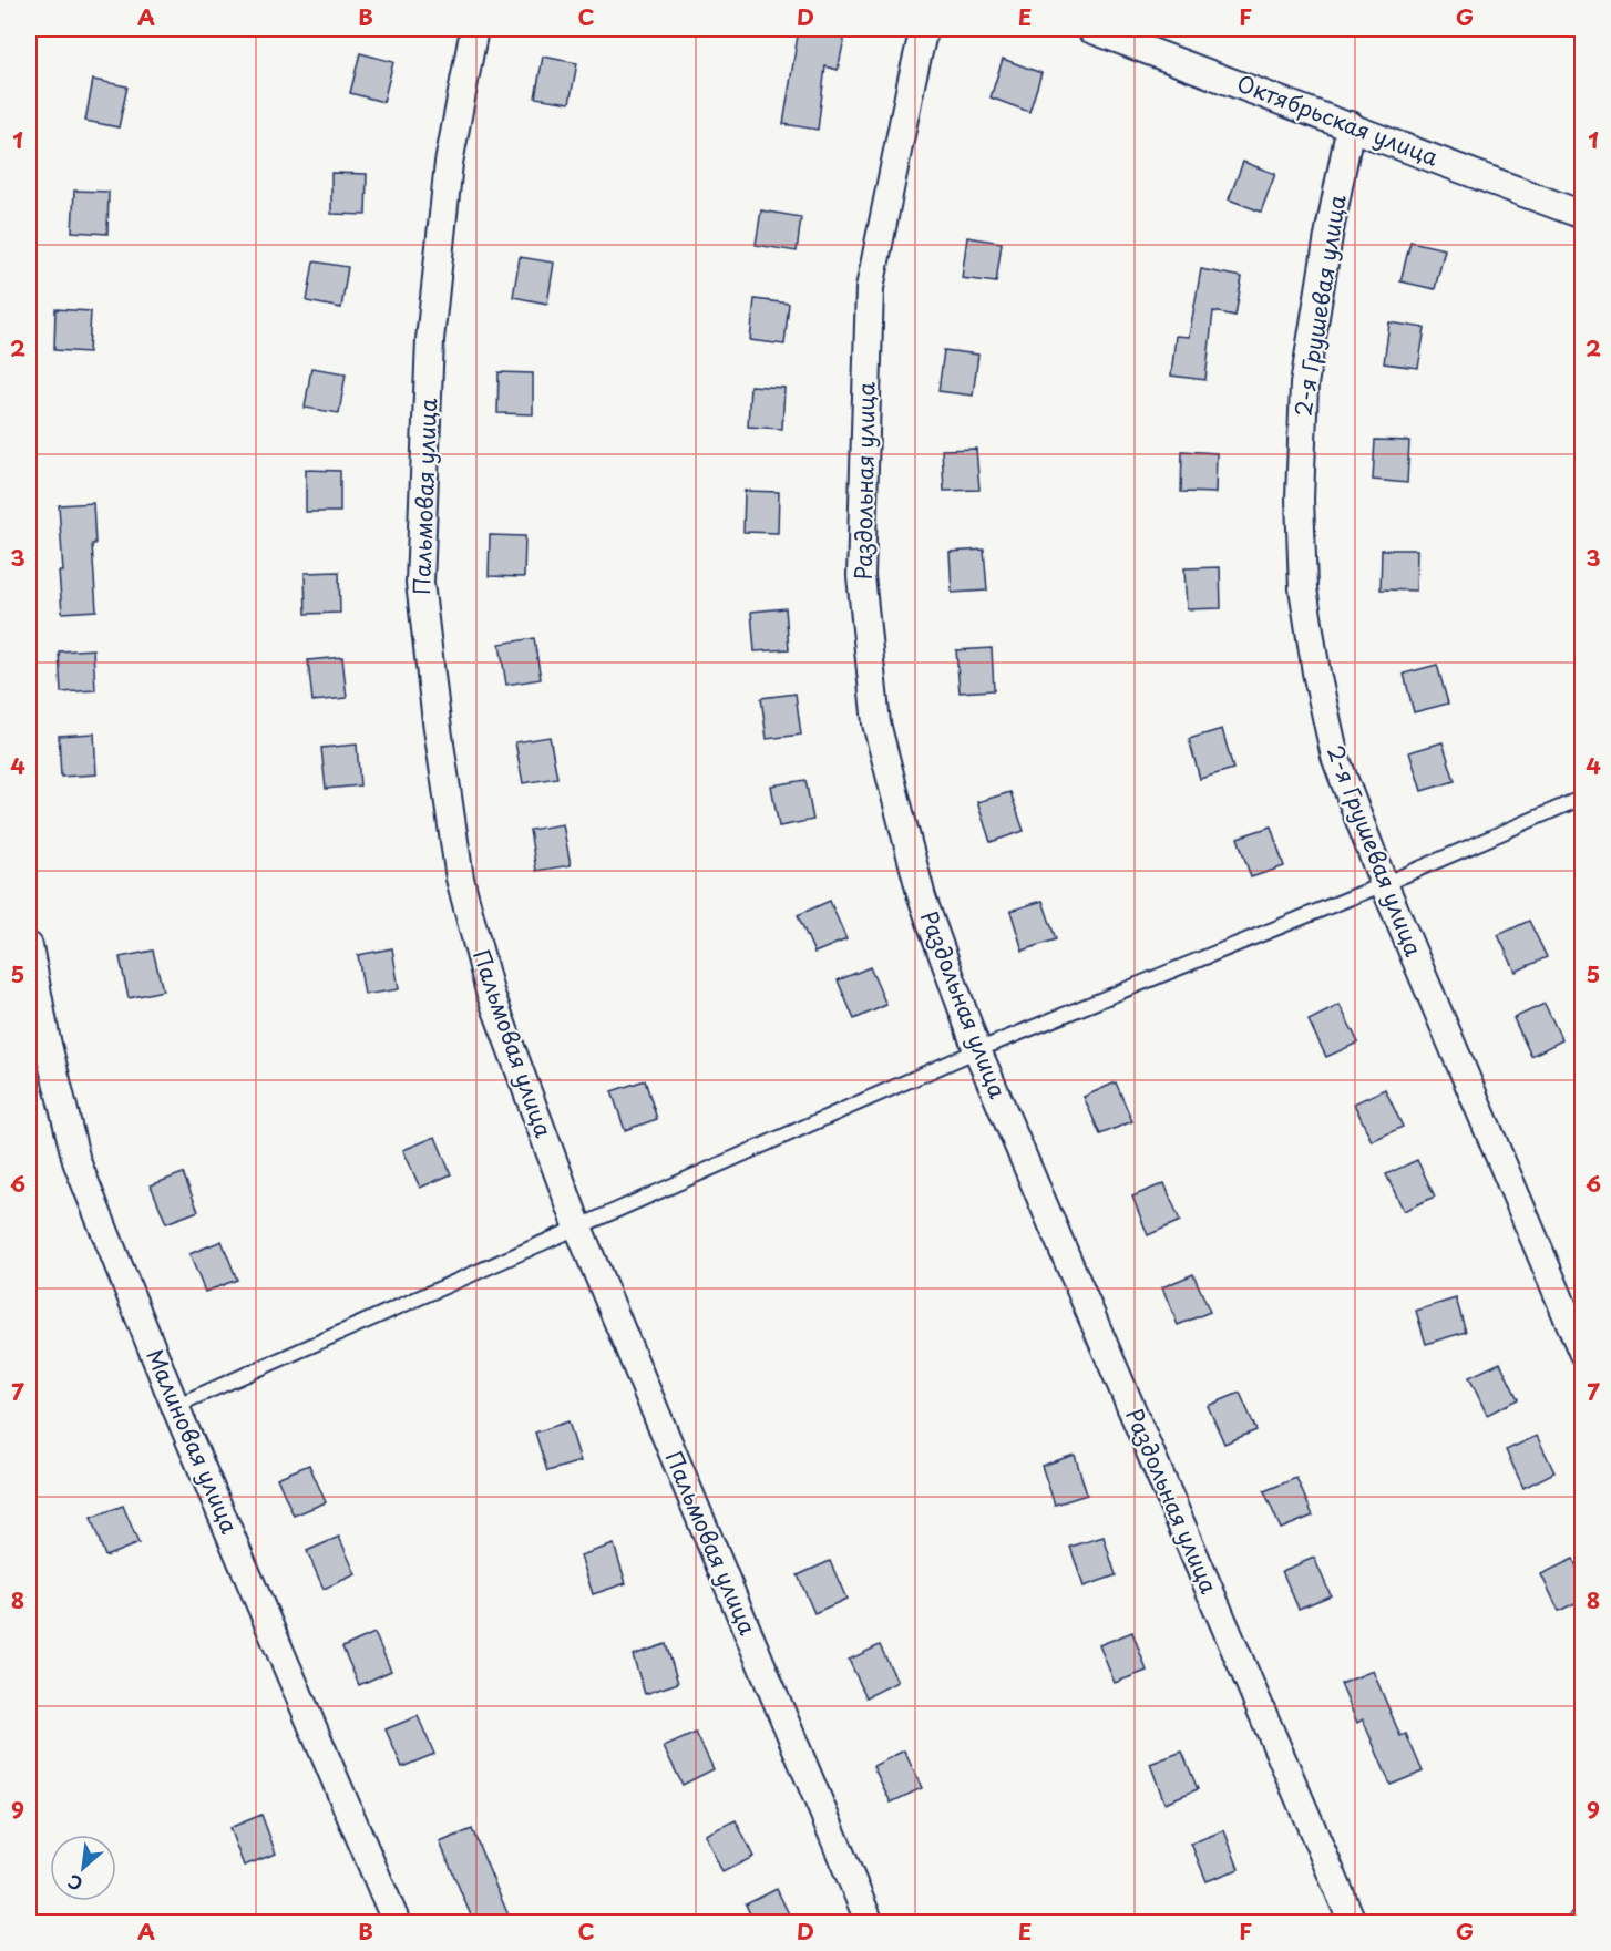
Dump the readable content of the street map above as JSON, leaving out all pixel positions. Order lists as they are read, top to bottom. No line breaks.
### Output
{"streets":{"street":["Октябрьская улица","2-я Грушевая улица","Раздольная улица","Пальмовая улица","Малиновая улица"]},"crossings":[["Октябрьская улица","2-я Грушевая улица"]],"north":"bottom left","grid":{"columns":["A","B","C","D","E","F","G"],"rows":["1","2","3","4","5","6","7","8","9"]}}
